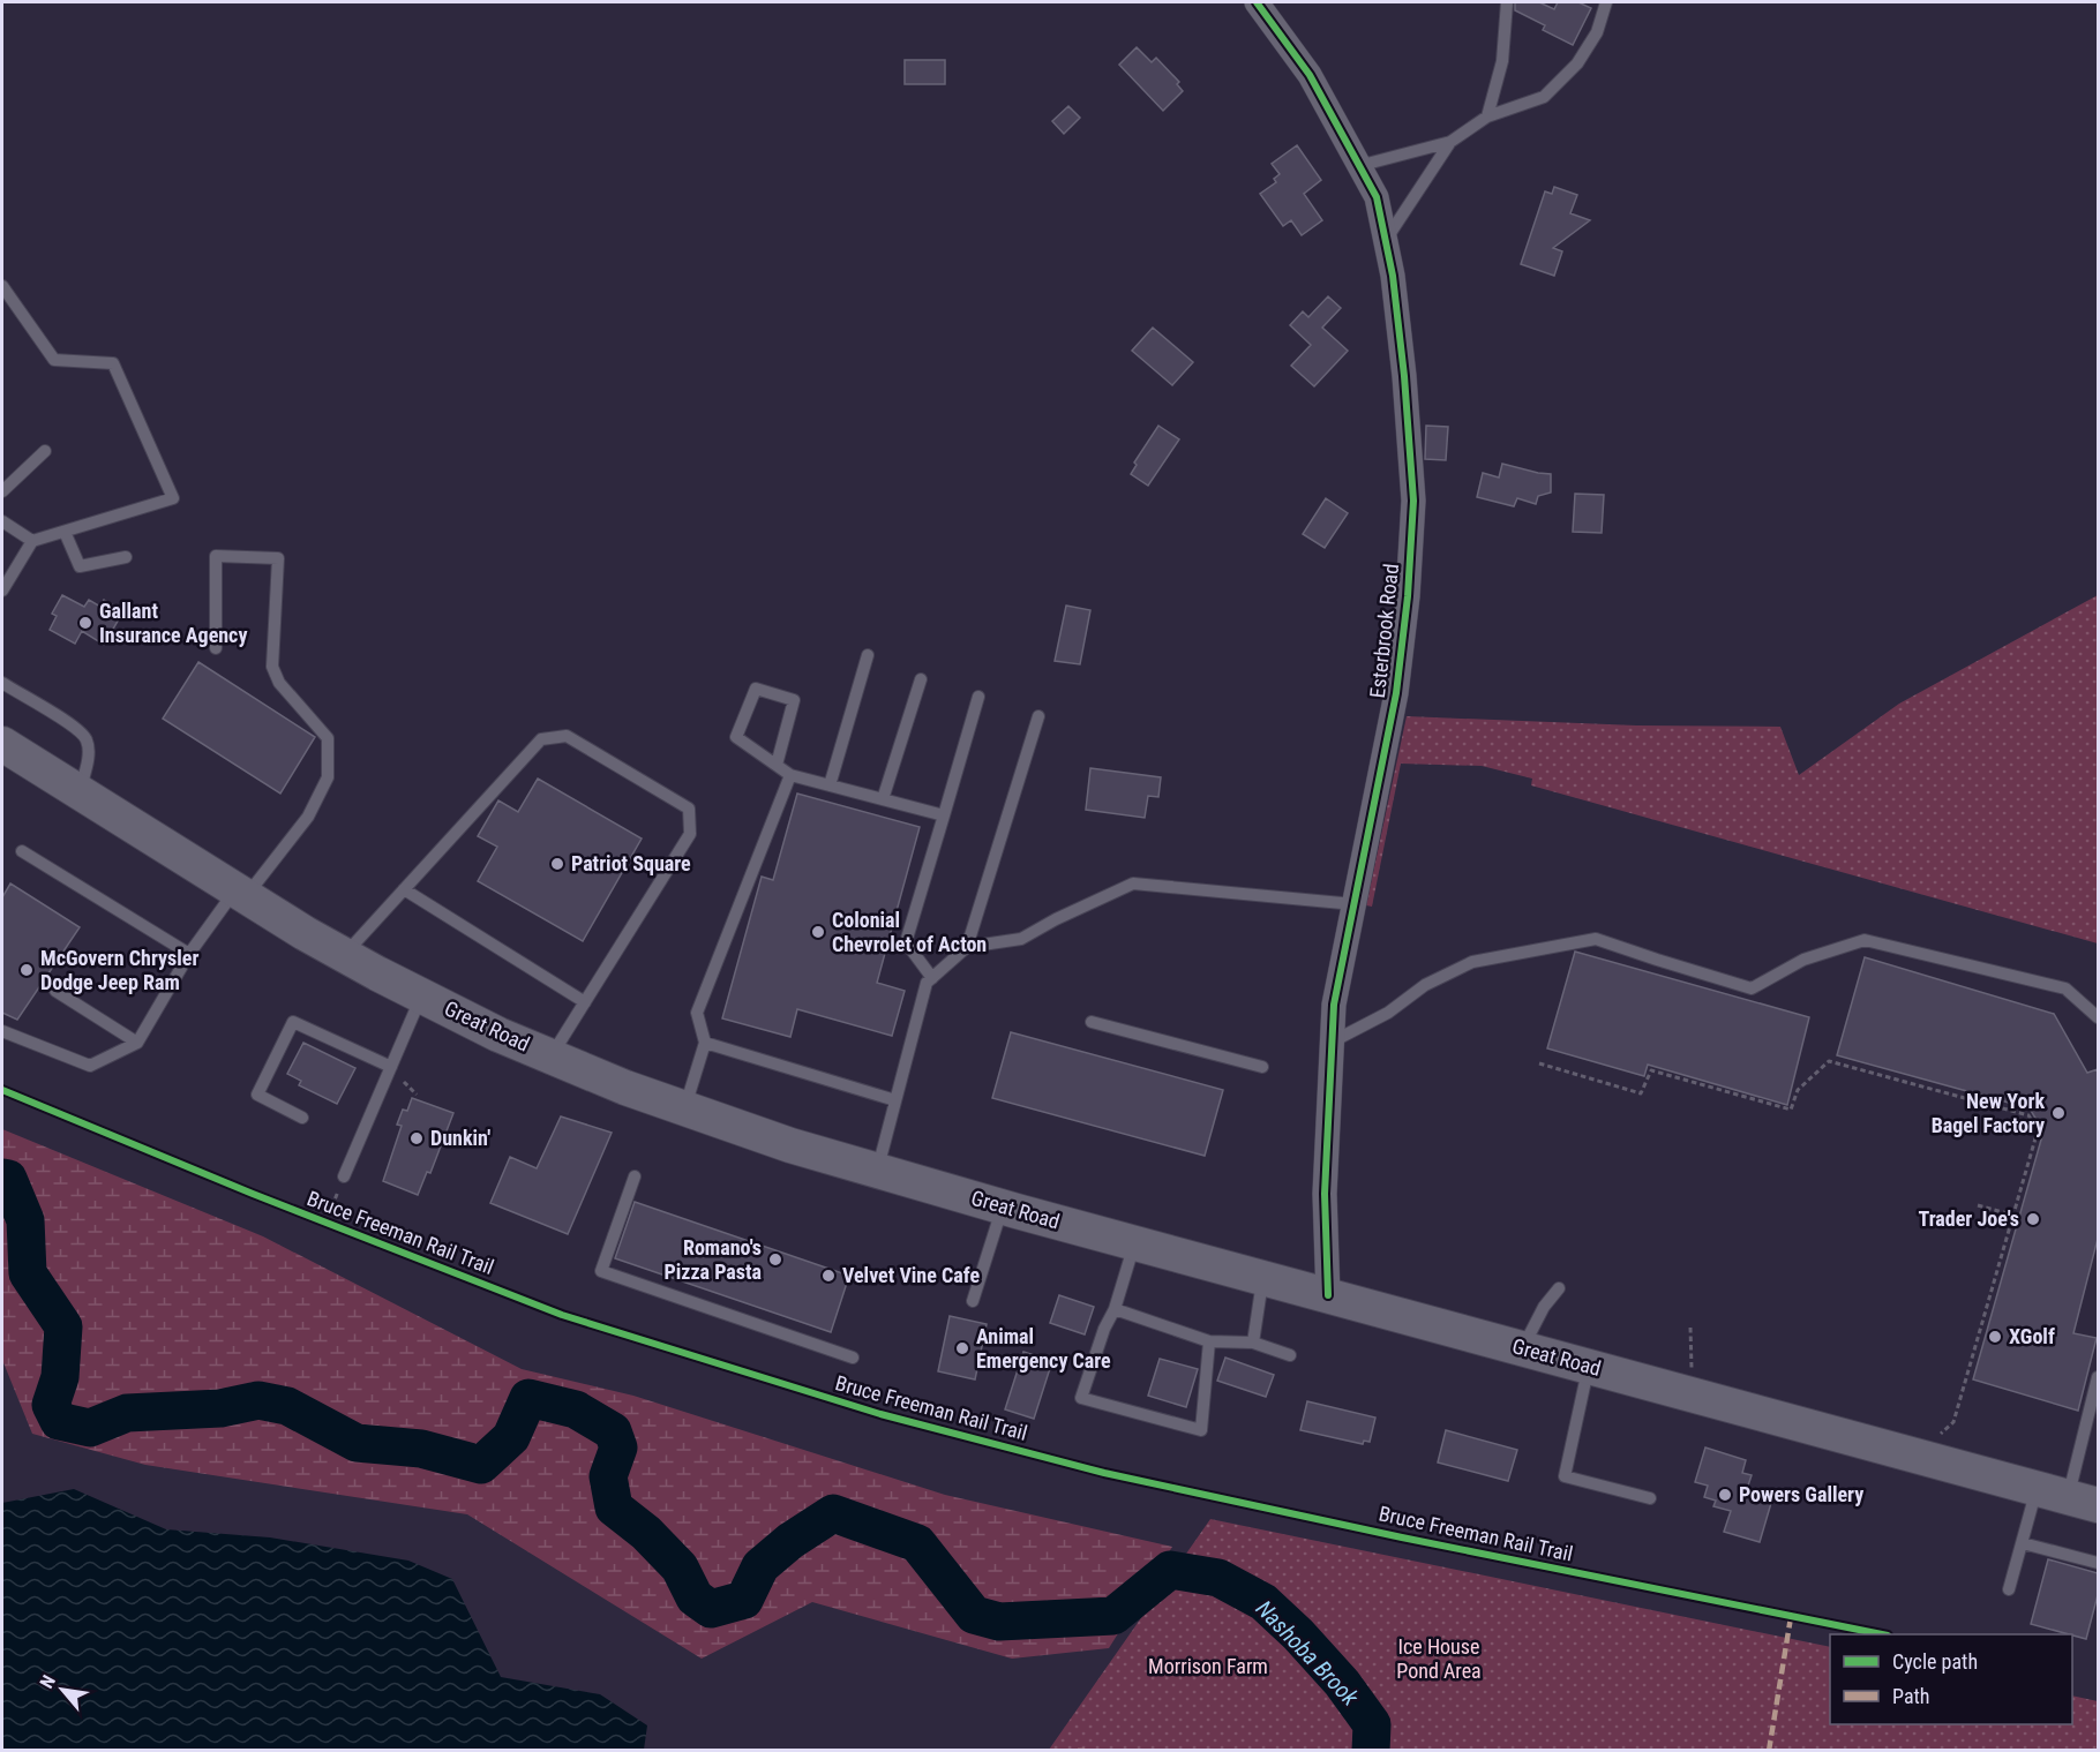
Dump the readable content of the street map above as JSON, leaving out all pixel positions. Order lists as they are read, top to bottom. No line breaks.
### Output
{"streets":{"main road":["Great Road"],"street":["Esterbrook Road"],"cycle path":["Bruce Freeman Rail Trail"]},"crossings":[["Esterbrook Road","Great Road"]],"water":["Nashoba Brook"],"parks":["Ice House Pond Area","Morrison Farm"],"places":["Gallant Insurance Agency","Patriot Square","Colonial Chevrolet of Acton","McGovern Chrysler Dodge Jeep Ram","New York Bagel Factory","Dunkin'","Trader Joe's","Romano's Pizza Pasta","Velvet Vine Cafe","XGolf","Animal Emergency Care","Powers Gallery"],"legend":["Cycle path","Path"],"north":"top left"}
